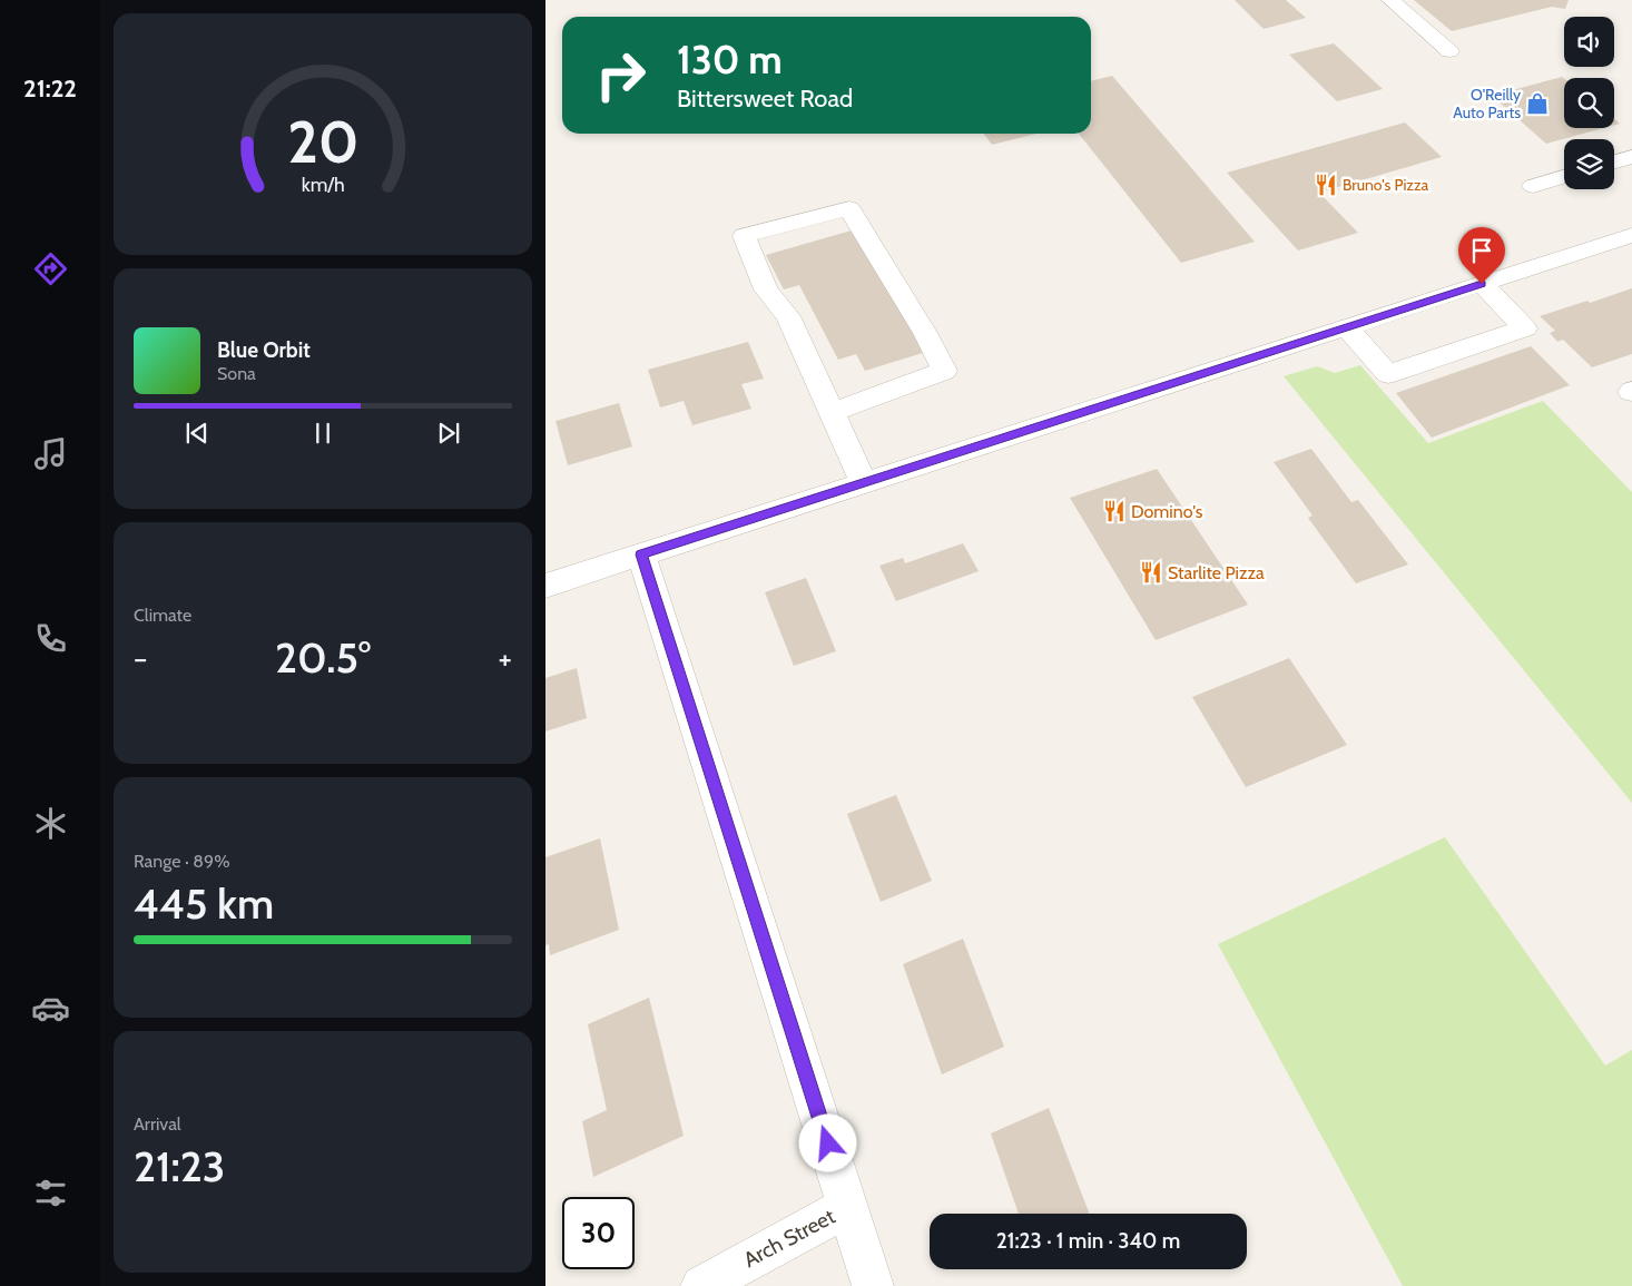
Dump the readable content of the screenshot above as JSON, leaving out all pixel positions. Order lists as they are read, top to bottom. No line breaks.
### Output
{"streets":{"street":["Arch Street"]},"places":{"shop":["O'Reilly Auto Parts"],"restaurant":["Bruno's Pizza","Domino's","Starlite Pizza"]},"page":{"tabs":"21:22","turn":["130 m","Bittersweet Road"],"song":["Blue Orbit","Sona"],"tile":["Climate",["Range · 89%","445 km"],["Arrival","21:23"]],"heat":["−","20.5°","+"],"limit":"30","trip":"21:23 · 1 min · 340 m","gauge":["20","km/h"]}}
